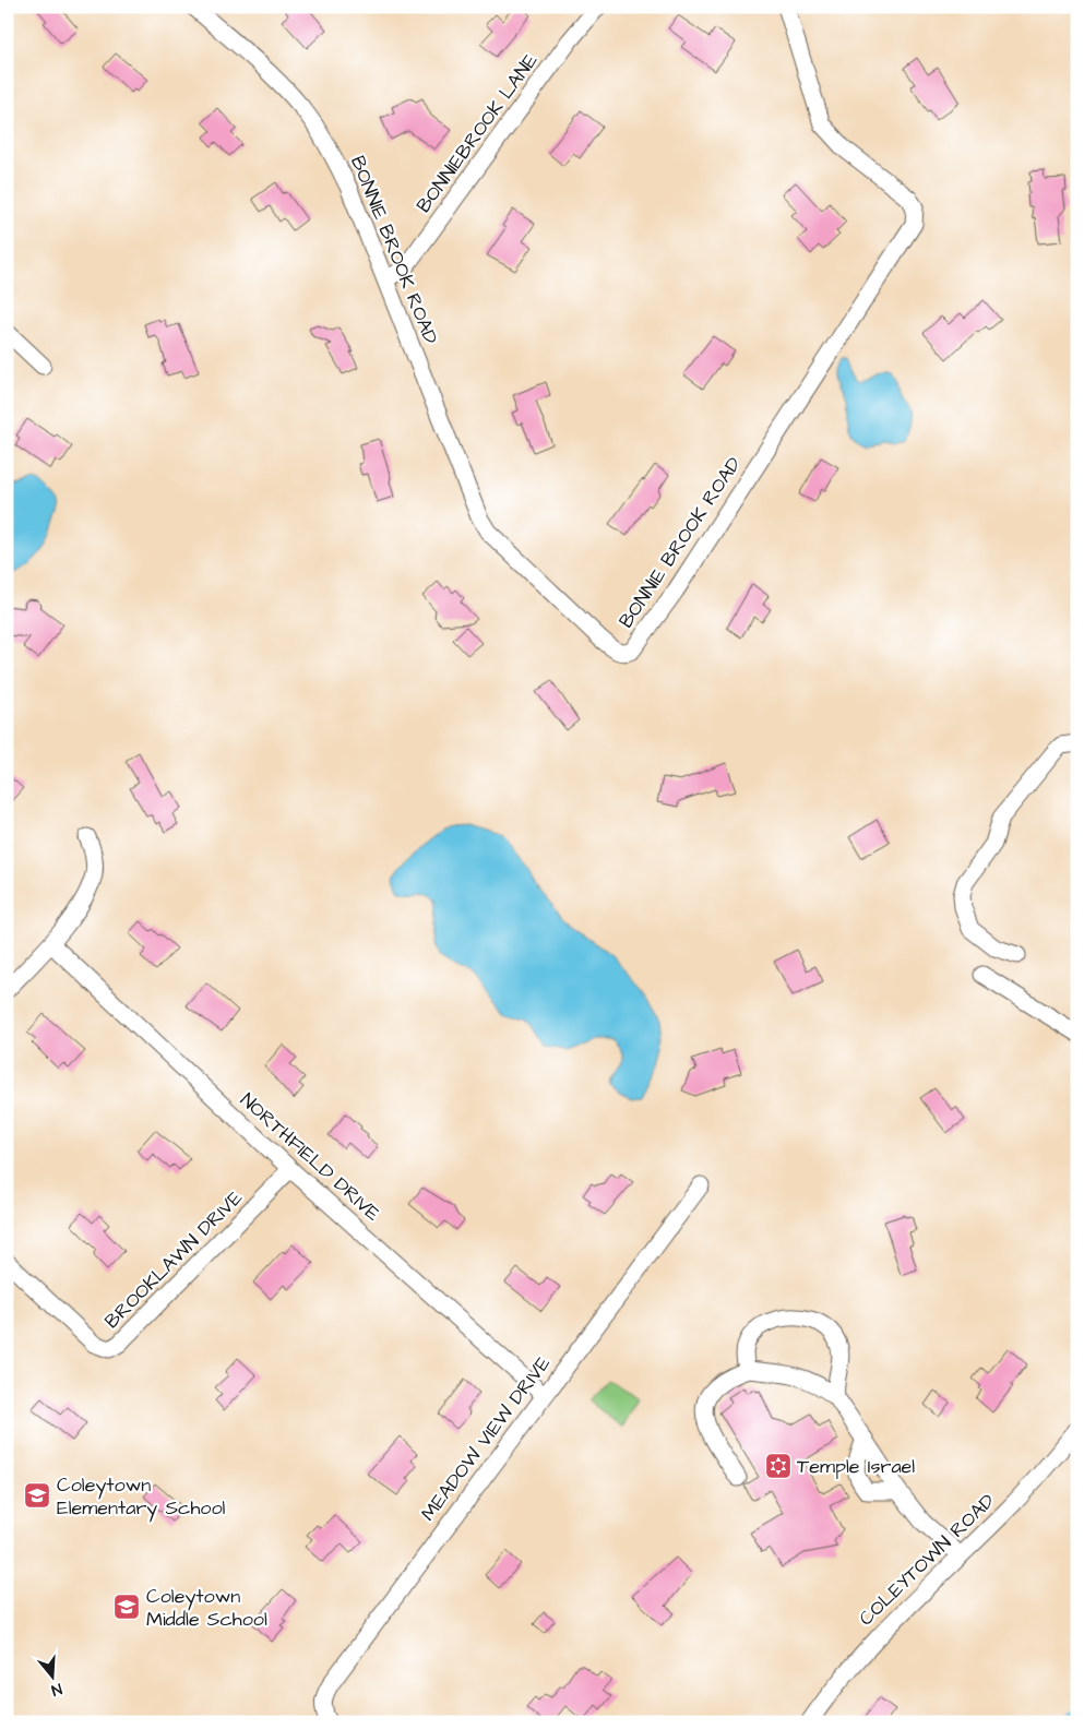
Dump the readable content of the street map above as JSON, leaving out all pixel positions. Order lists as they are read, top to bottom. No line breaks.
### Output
{"streets":{"street":["BONNIEBROOK LANE","BONNIE BROOK ROAD","NORTHFIELD DRIVE","BROOKLAWN DRIVE","MEADOW VIEW DRIVE","COLEYTOWN ROAD"]},"crossings":[["BONNIEBROOK LANE","BONNIE BROOK ROAD"],["NORTHFIELD DRIVE","BROOKLAWN DRIVE"],["NORTHFIELD DRIVE","MEADOW VIEW DRIVE"]],"places":{"synagogue":["Temple Israel"],"school or university":["Coleytown Elementary School","Coleytown Middle School"]},"north":"bottom"}
